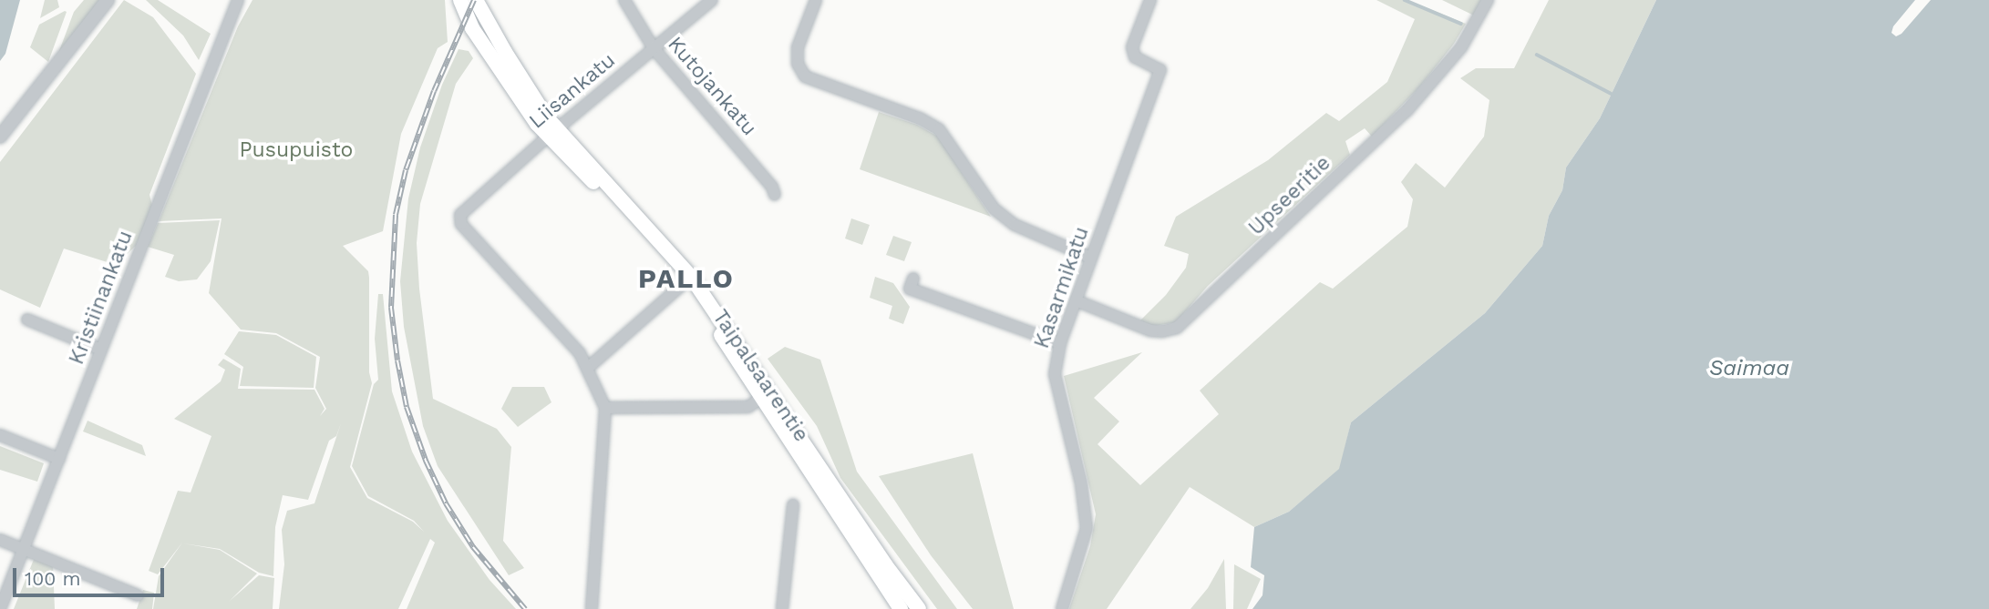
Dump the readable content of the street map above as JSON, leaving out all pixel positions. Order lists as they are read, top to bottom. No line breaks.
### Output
{"streets":{"main road":["Taipalsaarentie"],"street":["Kutojankatu","Liisankatu","Upseeritie","Kasarmikatu","Kristiinankatu"]},"crossings":[["Kutojankatu","Liisankatu"],["Liisankatu","Taipalsaarentie"],["Upseeritie","Kasarmikatu"]],"districts":["PALLO"],"water":["Saimaa"],"parks":["Pusupuisto"],"scale_bar":"100 m"}
